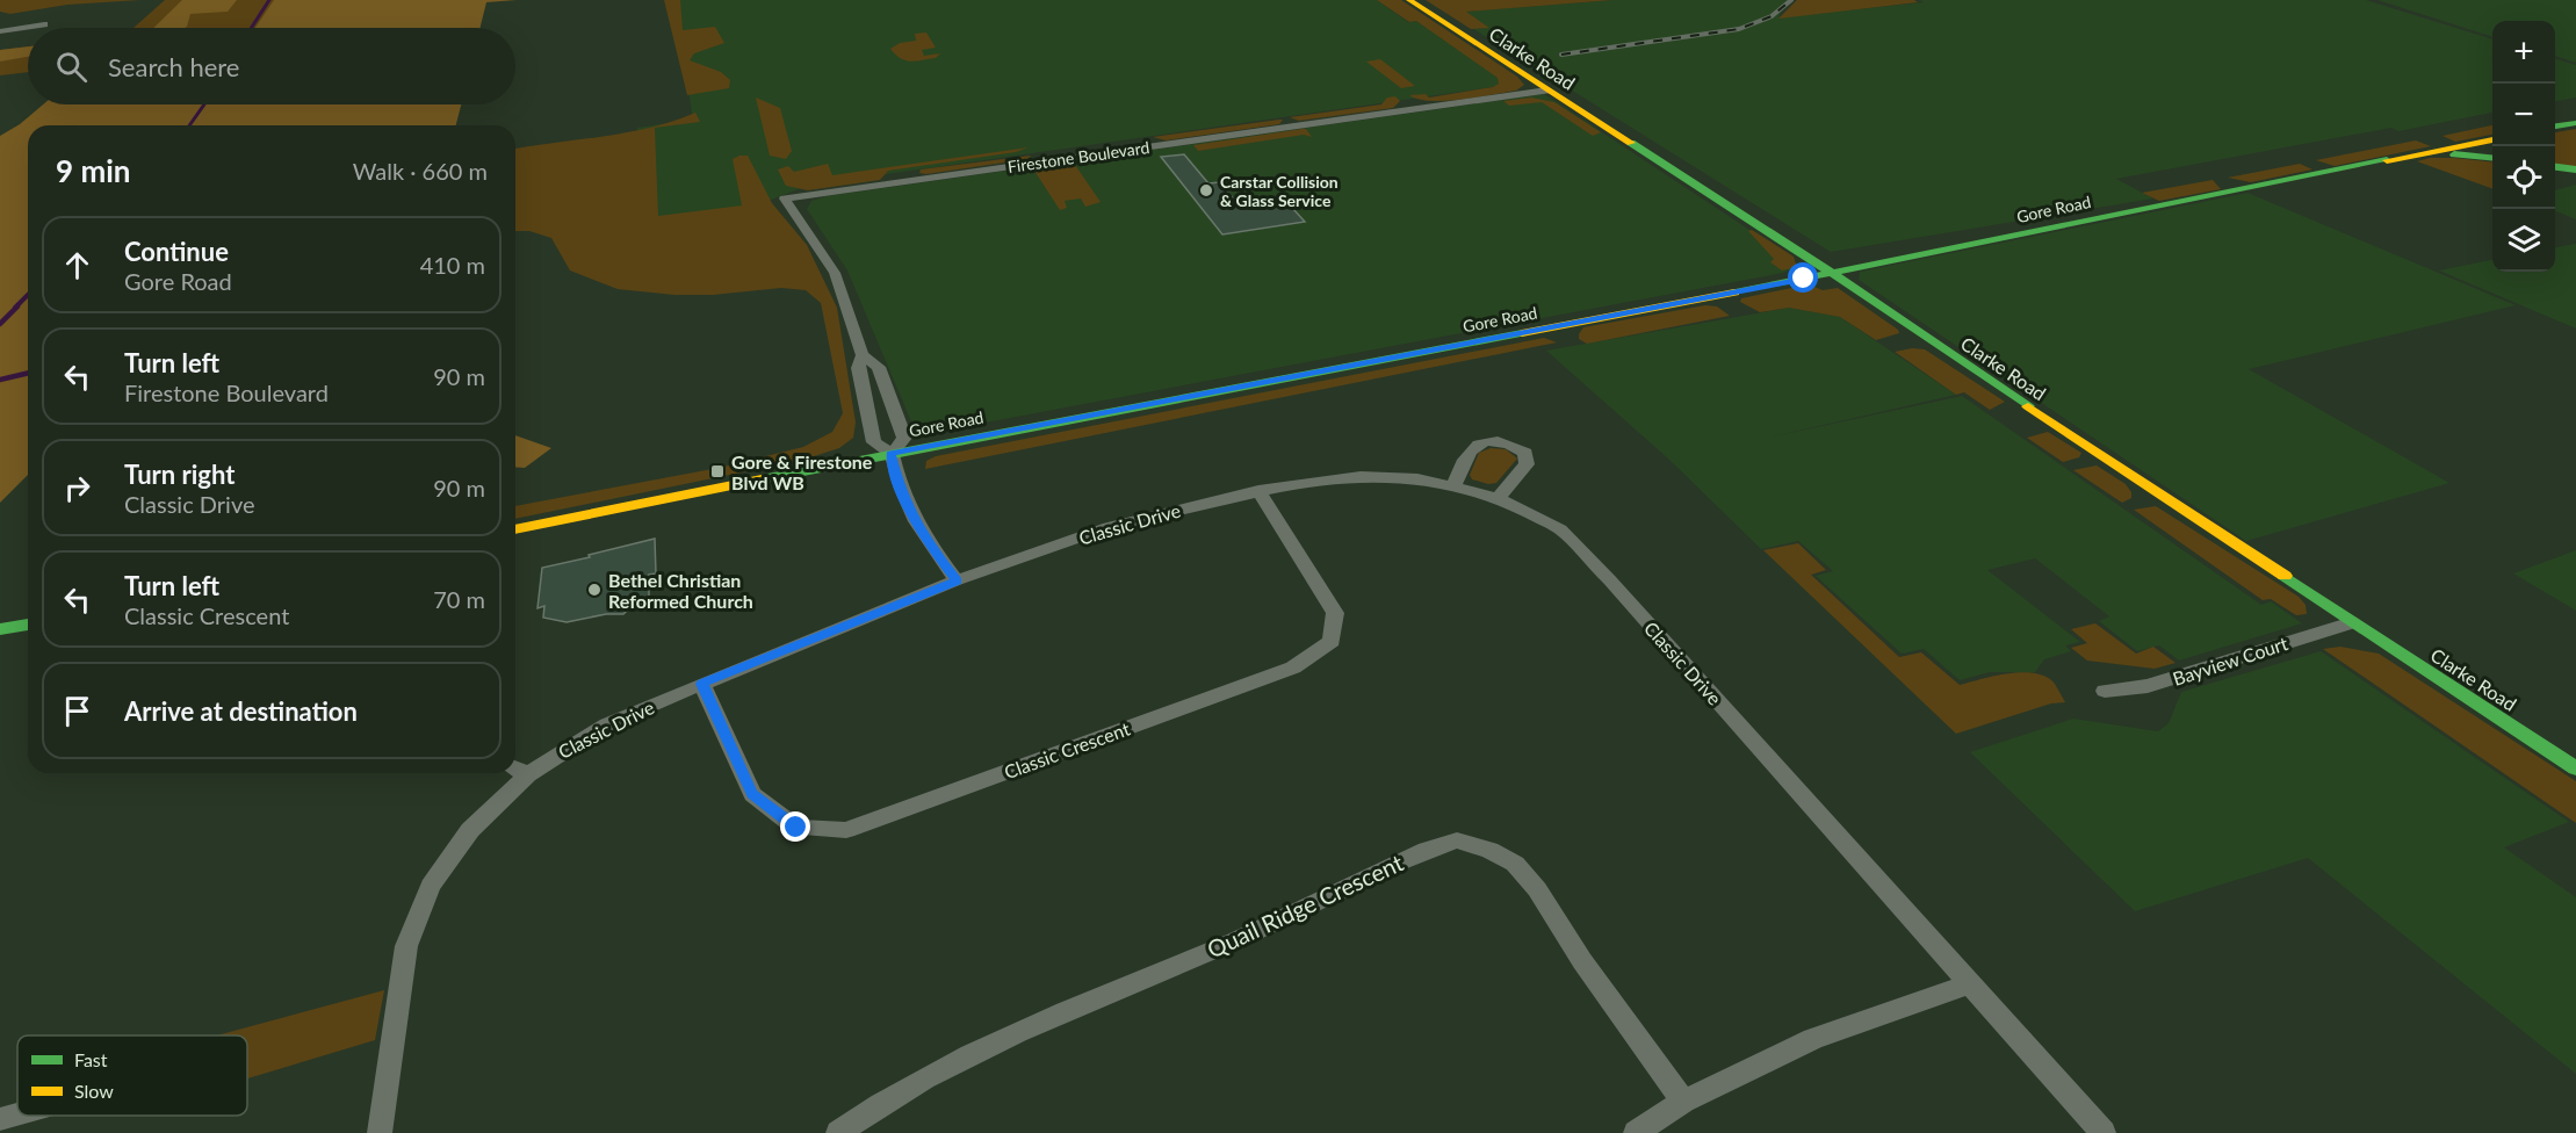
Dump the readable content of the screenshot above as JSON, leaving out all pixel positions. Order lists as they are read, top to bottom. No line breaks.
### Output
{"streets":{"main road":["Clarke Road","Gore Road"],"street":["Firestone Boulevard","Classic Drive","Bayview Court","Classic Crescent","Quail Ridge Crescent"]},"crossings":[["Clarke Road","Firestone Boulevard"],["Clarke Road","Gore Road"],["Clarke Road","Bayview Court"],["Firestone Boulevard","Gore Road"],["Firestone Boulevard","Classic Drive"],["Classic Drive","Classic Crescent"]],"places":{"other":["Carstar Collision & Glass Service","Bethel Christian Reformed Church"],"transit":["Gore & Firestone Blvd WB"]},"legend":["Fast","Slow"],"page":{"map_buttons":["+","−"],"search":"Search here","heading":["9 min","Walk · 660 m"],"list":[["Continue","Gore Road","410 m"],["Turn left","Firestone Boulevard","90 m"],["Turn right","Classic Drive","90 m"],["Turn left","Classic Crescent","70 m"],"Arrive at destination"]}}
